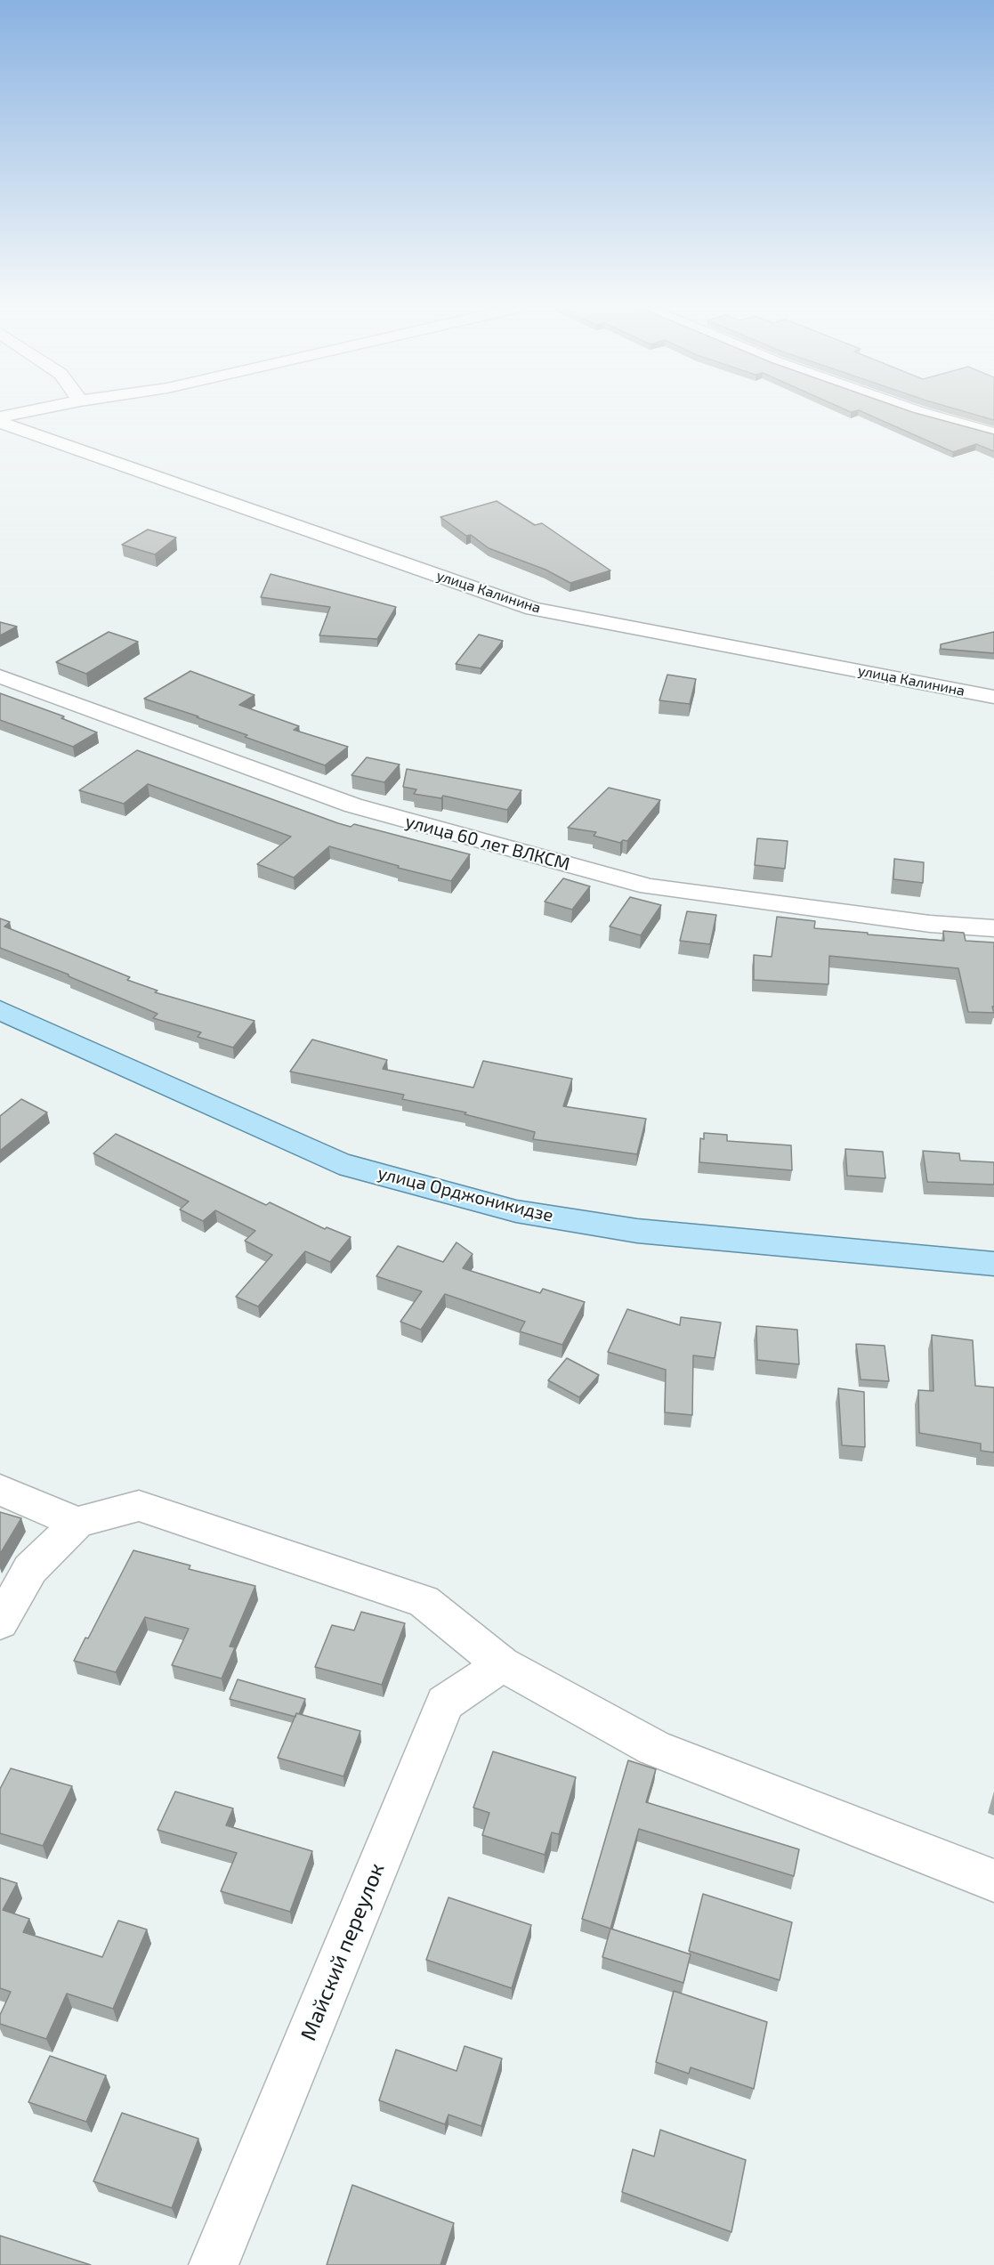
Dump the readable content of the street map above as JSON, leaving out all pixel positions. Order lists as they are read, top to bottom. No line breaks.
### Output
{"streets":{"main road":["улица Орджоникидзе"],"street":["улица Калинина","улица 60 лет ВЛКСМ","Майский переулок"]}}
